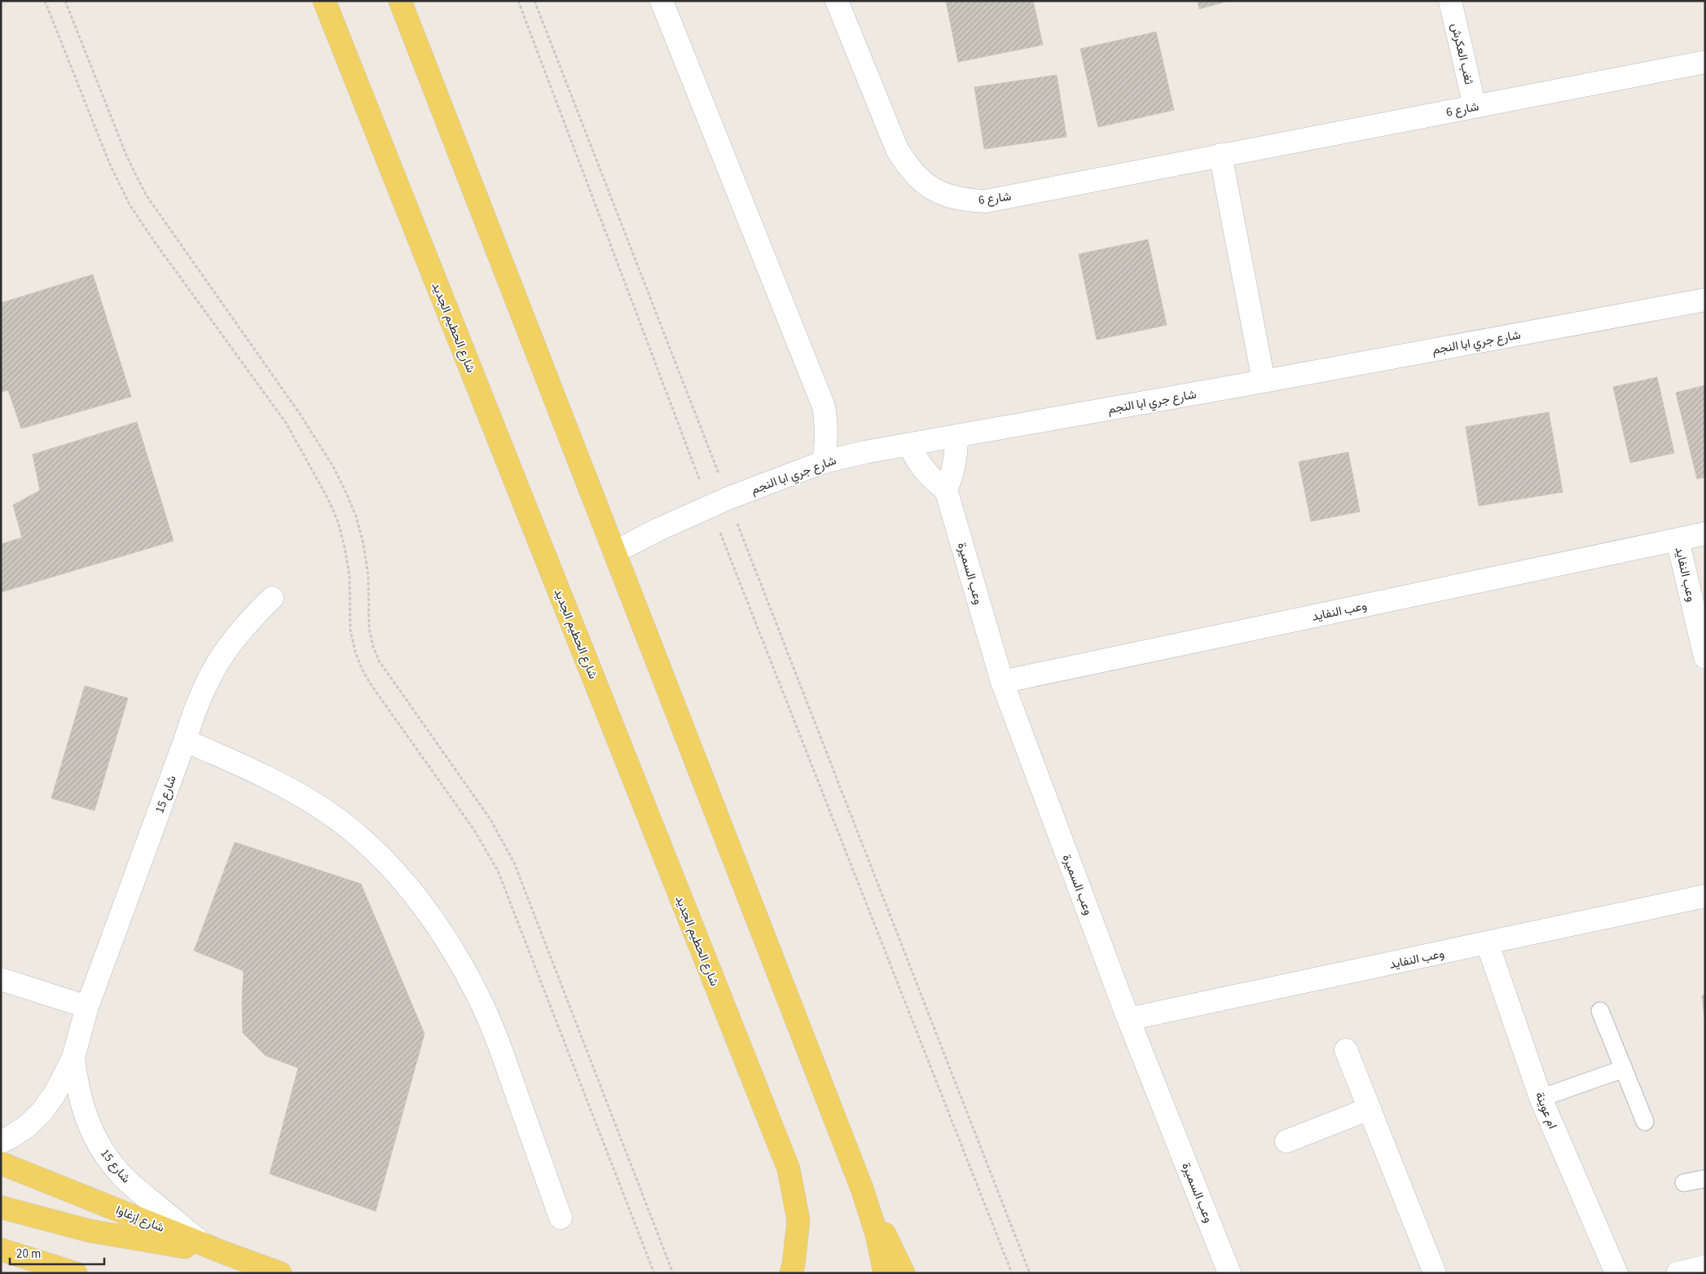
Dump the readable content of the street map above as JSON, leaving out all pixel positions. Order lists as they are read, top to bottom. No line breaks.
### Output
{"streets":{"main road":["شارع الحطيم الجديد","شارع إزغاوا"],"street":["ثغب العكرش","شارع 6","شارع جري ابا النجم","وعب السميرة","وعب النفايد","شارع 15","ام عوينة"]},"crossings":[["ثغب العكرش","شارع 6"],["وعب السميرة","وعب النفايد"],["وعب النفايد","ام عوينة"],["شارع 15","شارع إزغاوا"]],"scale_bar":"20 m"}
